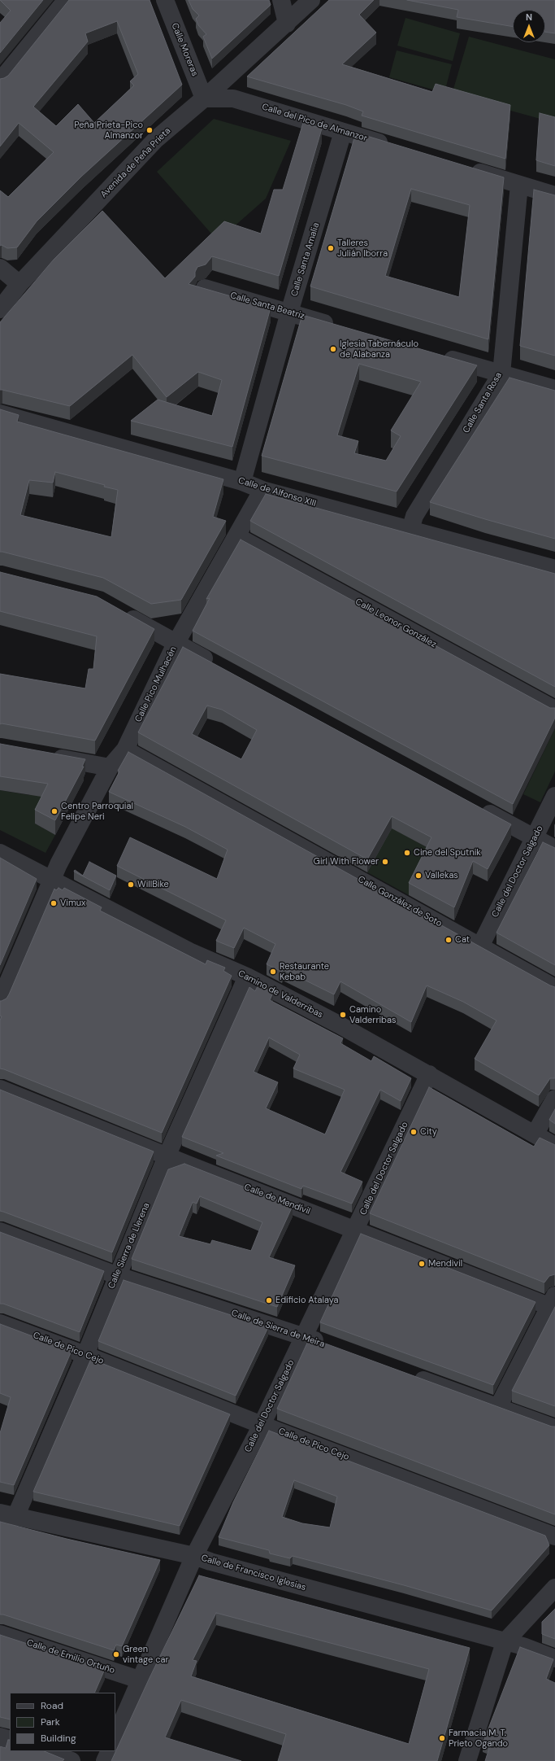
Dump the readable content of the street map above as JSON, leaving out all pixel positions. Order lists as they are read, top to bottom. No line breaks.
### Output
{"streets":{"street":["Calle Moreras","Calle del Pico de Almanzor","Avenida de Peña Prieta","Calle Santa Amalia","Calle Santa Beatriz","Calle Santa Rosa","Calle de Alfonso XIII","Calle Leonor González","Calle Pico Mulhacén","Calle del Doctor Salgado","Calle González de Soto","Camino de Valderribas","Calle de Mendívil","Calle Sierra de Llerena","Calle de Sierra de Meira","Calle de Pico Cejo","Calle de Francisco Iglesias","Calle de Emilio Ortuño"]},"crossings":[["Calle Moreras","Calle del Pico de Almanzor"],["Calle Moreras","Avenida de Peña Prieta"],["Calle del Pico de Almanzor","Avenida de Peña Prieta"],["Calle del Pico de Almanzor","Calle Santa Amalia"],["Calle Santa Amalia","Calle Santa Beatriz"],["Calle Santa Amalia","Calle de Alfonso XIII"],["Calle Santa Rosa","Calle de Alfonso XIII"],["Calle de Alfonso XIII","Calle Pico Mulhacén"],["Calle Leonor González","Calle Pico Mulhacén"],["Calle Pico Mulhacén","Calle González de Soto"],["Calle Pico Mulhacén","Camino de Valderribas"],["Calle del Doctor Salgado","Calle González de Soto"],["Calle del Doctor Salgado","Camino de Valderribas"],["Calle del Doctor Salgado","Calle de Mendívil"],["Calle del Doctor Salgado","Calle de Sierra de Meira"],["Calle del Doctor Salgado","Calle de Pico Cejo"],["Calle del Doctor Salgado","Calle de Francisco Iglesias"],["Calle del Doctor Salgado","Calle de Emilio Ortuño"],["Camino de Valderribas","Calle Sierra de Llerena"],["Calle de Mendívil","Calle Sierra de Llerena"],["Calle Sierra de Llerena","Calle de Sierra de Meira"],["Calle Sierra de Llerena","Calle de Pico Cejo"],["Calle Sierra de Llerena","Calle de Francisco Iglesias"]],"places":["Peña Prieta-Pico Almanzor","Talleres Julián Iborra","Iglesia Tabernáculo de Alabanza","Centro Parroquial Felipe Neri","Cine del Sputnik","Girl With Flower","Vallekas","WillBike","Vimux","Cat","Restaurante Kebab","Camino Valderribas","City","Mendivil","Edificio Atalaya","Green vintage car","Farmacia M. T. Prieto Ogando"],"legend":["Road","Park","Building"],"north":"top"}
